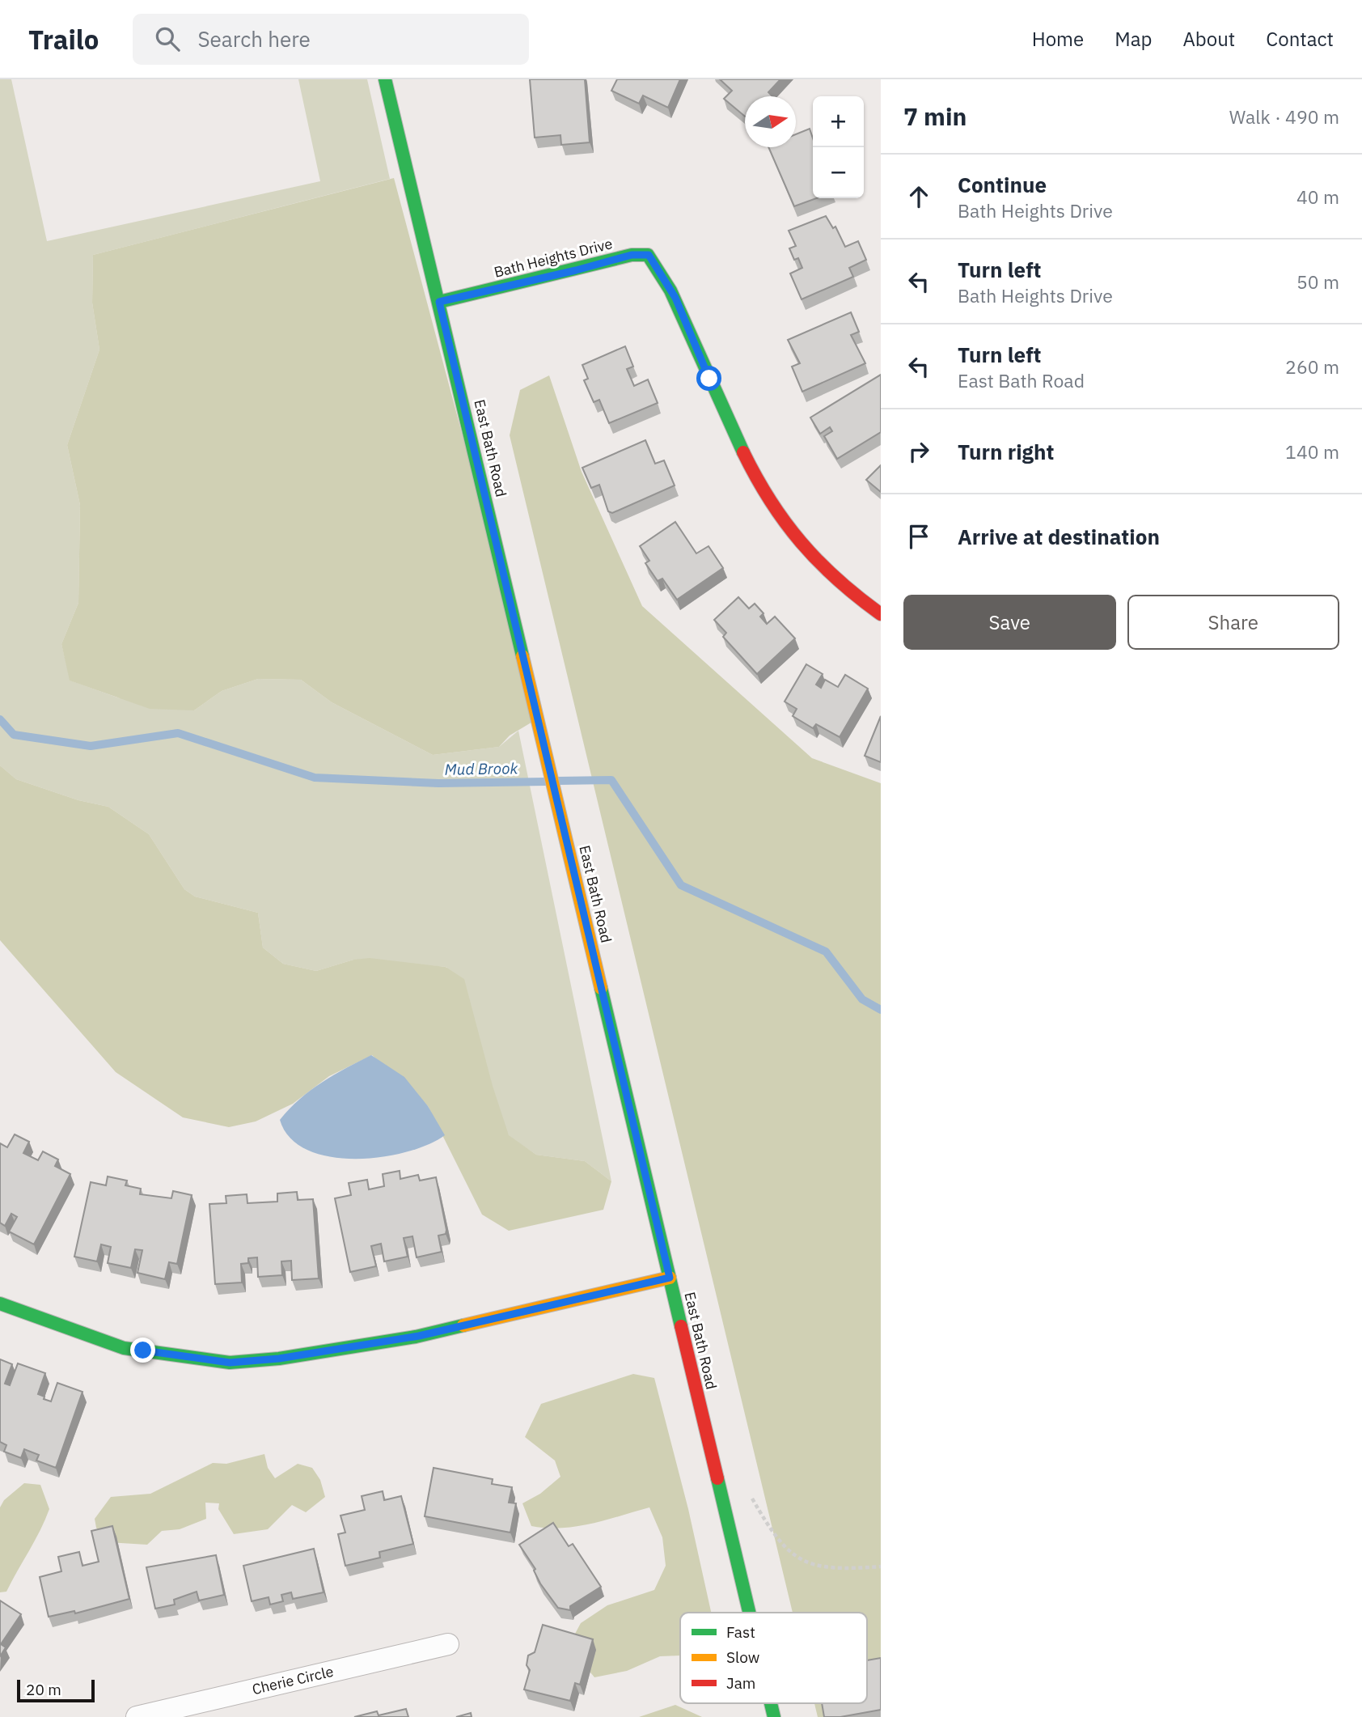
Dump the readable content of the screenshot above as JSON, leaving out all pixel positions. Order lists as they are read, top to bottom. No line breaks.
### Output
{"streets":{"street":["Bath Heights Drive","East Bath Road","Cherie Circle"]},"crossings":[["Bath Heights Drive","East Bath Road"]],"water":["Mud Brook"],"legend":["Fast","Slow","Jam"],"scale_bar":"20 m","north":"right","page":{"header":"Trailo","search":"Search here","nav":["Home","Map","About","Contact"],"heading":["7 min","Walk · 490 m"],"map_buttons":["+","−"],"list":[["Continue","Bath Heights Drive","40 m"],["Turn left","Bath Heights Drive","50 m"],["Turn left","East Bath Road","260 m"],["Turn right","140 m"],"Arrive at destination"],"buttons":["Save","Share"],"scale":"20 m"}}
